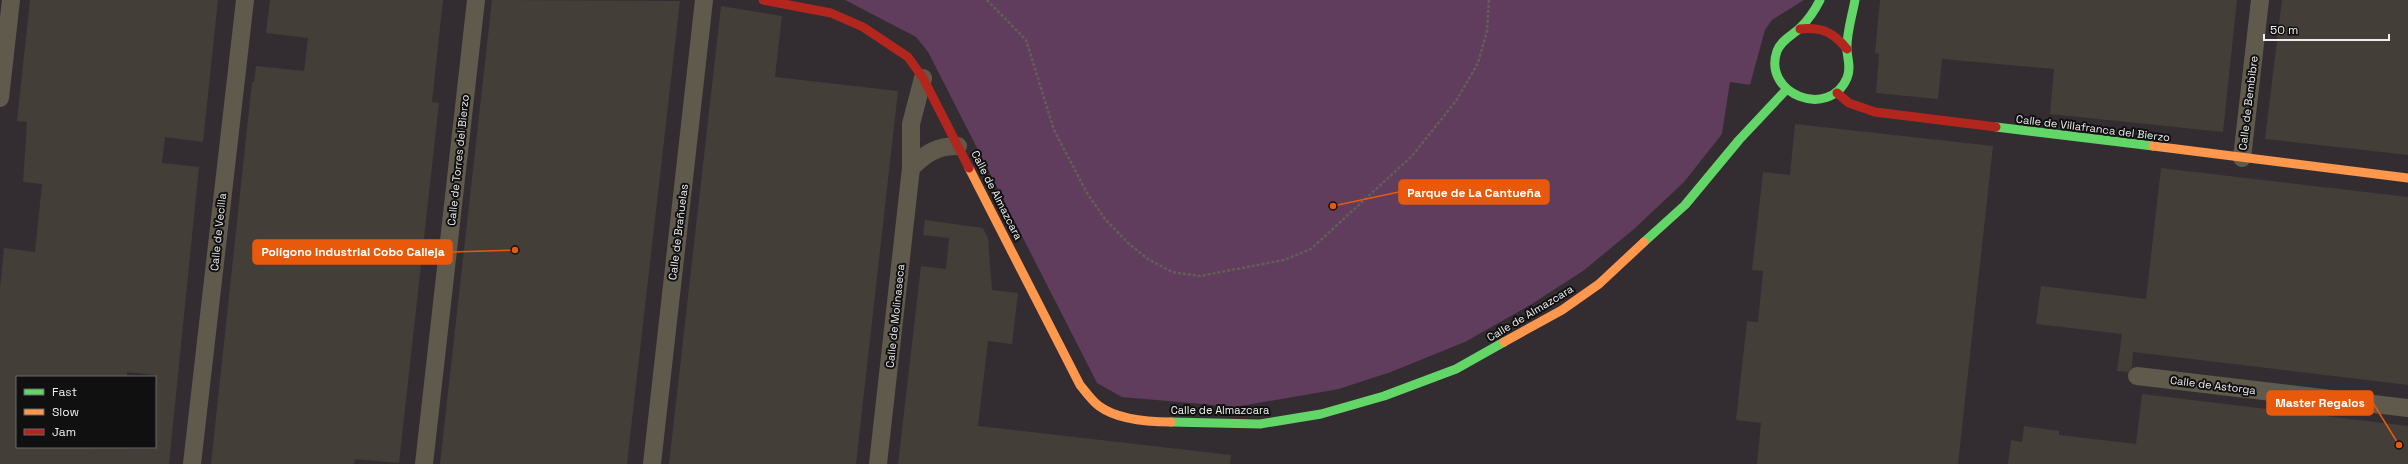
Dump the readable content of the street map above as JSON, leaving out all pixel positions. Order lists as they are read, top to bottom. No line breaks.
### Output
{"streets":{"street":["Calle de Bembibre","Calle de Villafranca del Bierzo","Calle de Torres del Bierzo","Calle de Almazcara","Calle de Vecilla","Calle de Brañuelas","Calle de Molinaseca","Calle de Astorga"]},"crossings":[["Calle de Bembibre","Calle de Villafranca del Bierzo"],["Calle de Villafranca del Bierzo","Calle de Almazcara"],["Calle de Almazcara","Calle de Molinaseca"]],"places":["Parque de La Cantueña","Polígono Industrial Cobo Calleja","Master Regalos"],"legend":["Fast","Slow","Jam"],"scale_bar":"50 m"}
